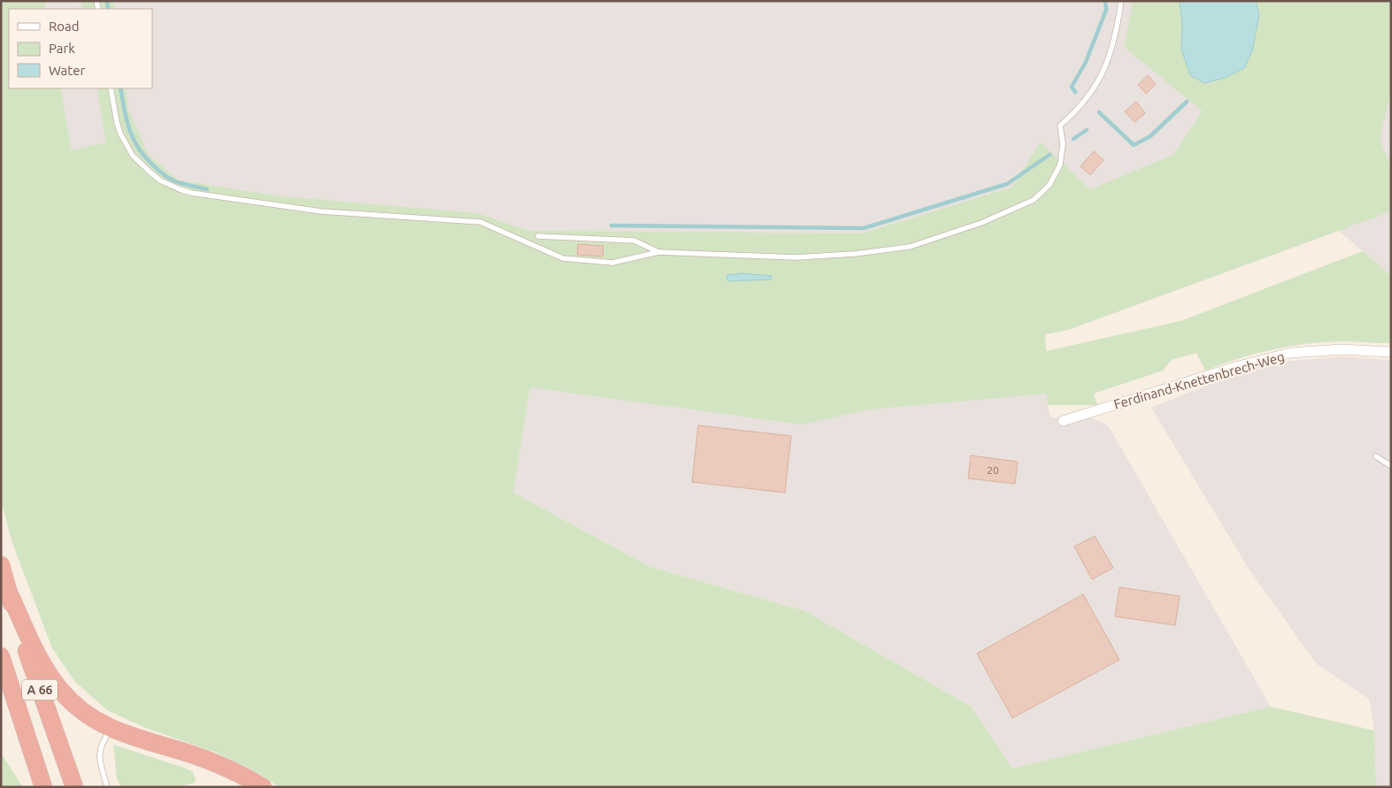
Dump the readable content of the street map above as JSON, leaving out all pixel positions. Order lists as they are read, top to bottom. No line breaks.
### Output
{"streets":{"highway":["A 66"],"street":["Ferdinand-Knettenbrech-Weg"]},"house_numbers":["20"],"legend":["Road","Park","Water"]}
